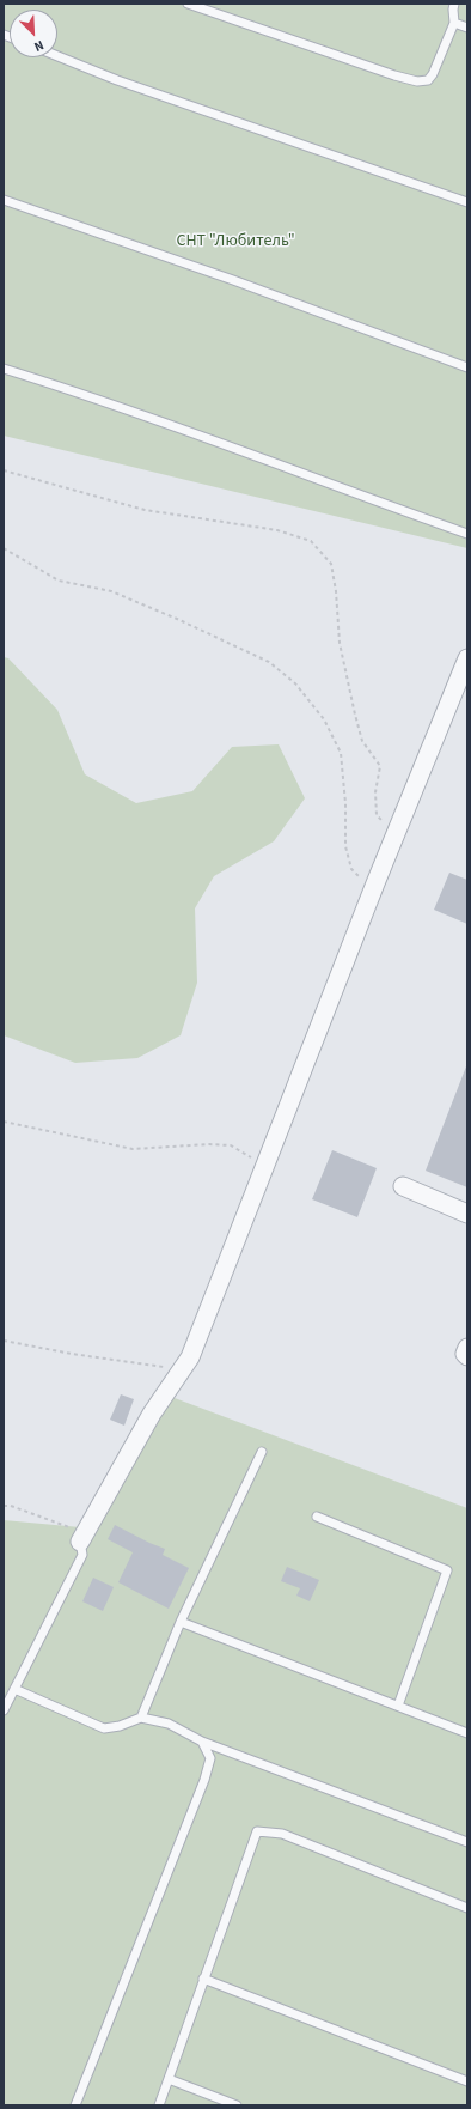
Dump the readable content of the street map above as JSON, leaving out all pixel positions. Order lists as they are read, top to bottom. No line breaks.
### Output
{"parks":["СНТ \"Любитель\""],"north":"bottom right"}
